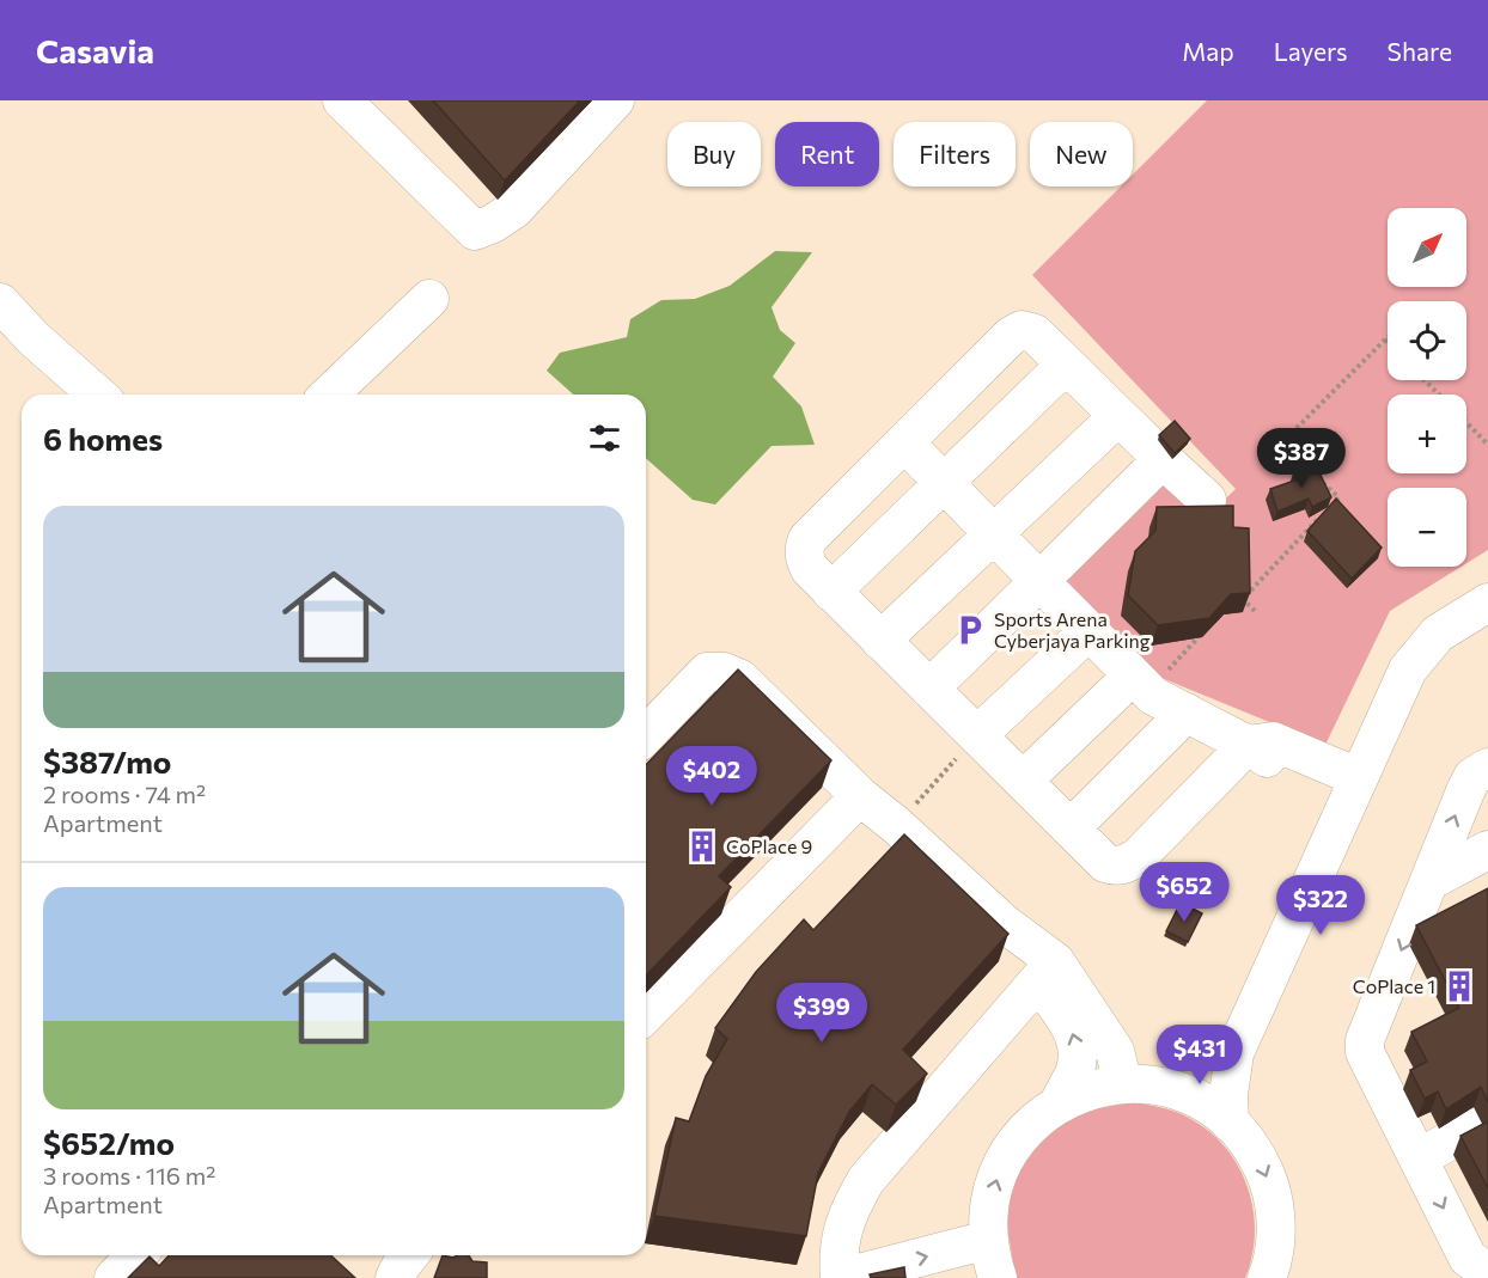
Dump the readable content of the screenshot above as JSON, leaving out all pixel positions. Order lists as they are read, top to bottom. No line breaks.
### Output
{"places":{"parking":["Sports Arena Cyberjaya Parking"],"building":["CoPlace 9","CoPlace 1"]},"north":"top right","page":{"header":"Casavia","nav":["Map","Layers","Share"],"chip":["Buy","Rent","Filters","New"],"map_buttons":["+","−"],"heading":"6 homes","price":["$387","$402","$652","$322","$399","$431"],"list":[{"name":"$387/mo","note":"2 rooms · 74 m² · Apartment"},{"name":"$652/mo","note":"3 rooms · 116 m² · Apartment"}]}}
